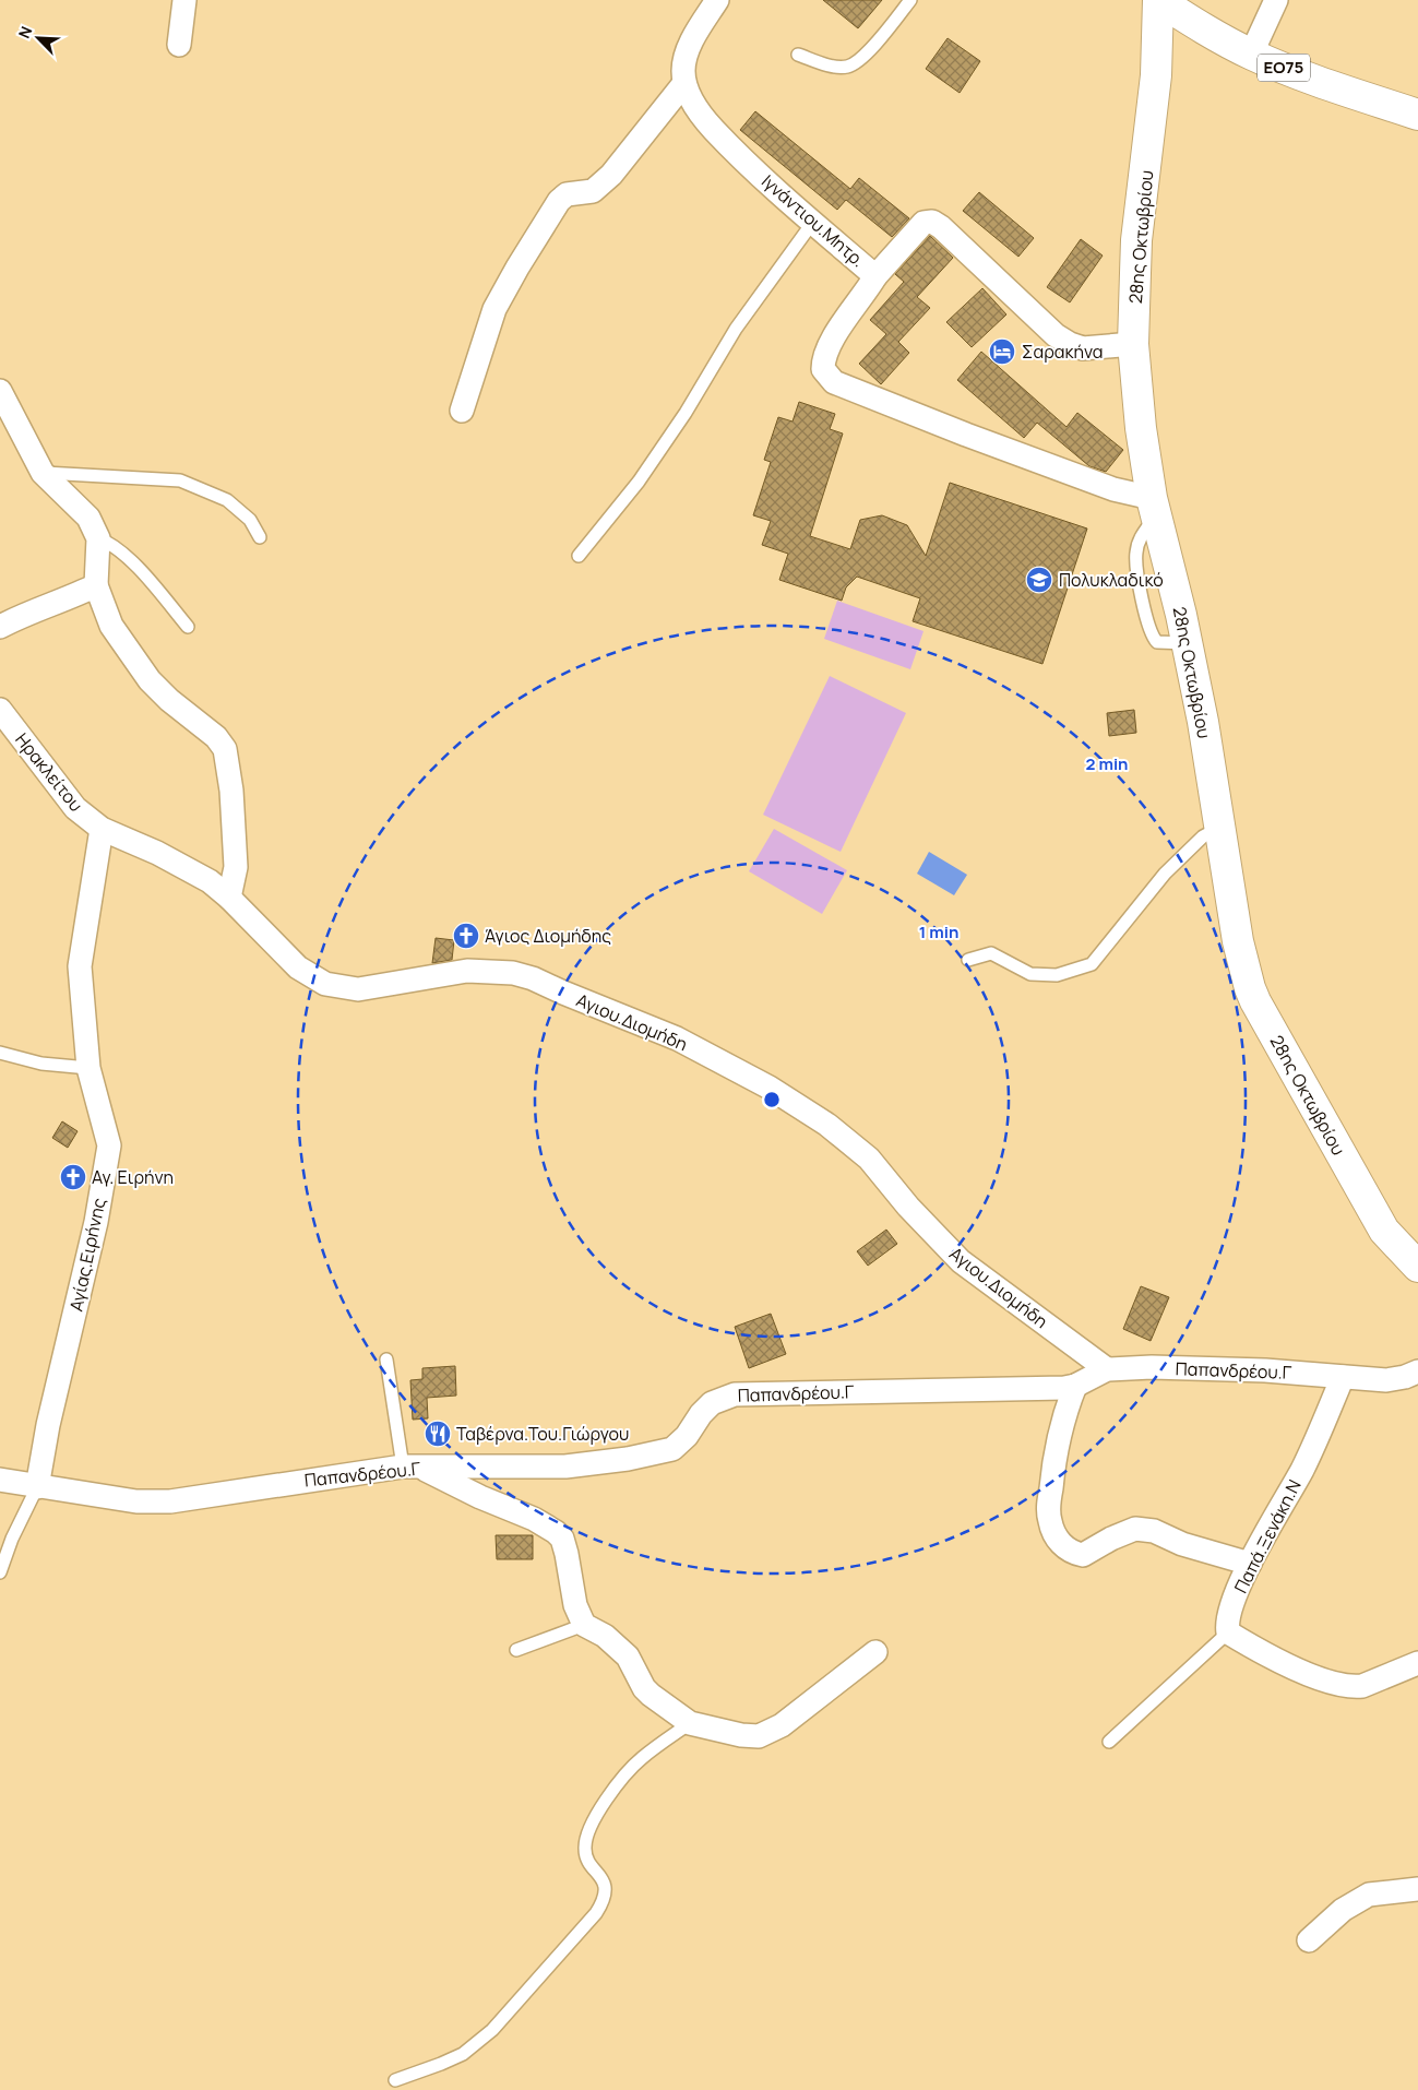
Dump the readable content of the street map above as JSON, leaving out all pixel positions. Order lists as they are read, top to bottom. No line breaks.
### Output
{"streets":{"main road":["ΕΟ75","28ης Οκτωβρίου"],"street":["Ιγνάντιου.Μητρ.","Ηρακλείτου","Αγιου.Διομήδη","Αγίας.Ειρήνης","Παπανδρέου.Γ","Παπά.Ξενάκη.Ν"]},"crossings":[["ΕΟ75","28ης Οκτωβρίου"],["Ιγνάντιου.Μητρ.","28ης Οκτωβρίου"],["Ηρακλείτου","Αγιου.Διομήδη"],["Ηρακλείτου","Αγίας.Ειρήνης"],["Αγιου.Διομήδη","Αγίας.Ειρήνης"],["Αγιου.Διομήδη","Παπανδρέου.Γ"],["Αγίας.Ειρήνης","Παπανδρέου.Γ"],["Παπανδρέου.Γ","Παπά.Ξενάκη.Ν"]],"places":{"hotel":["Σαρακήνα"],"school or university":["Πολυκλαδικό"],"church":["Άγιος Διομήδης","Αγ. Ειρήνη"],"restaurant":["Ταβέρνα.Του.Γιώργου"]},"north":"top left","rings":["2 min","1 min"]}
